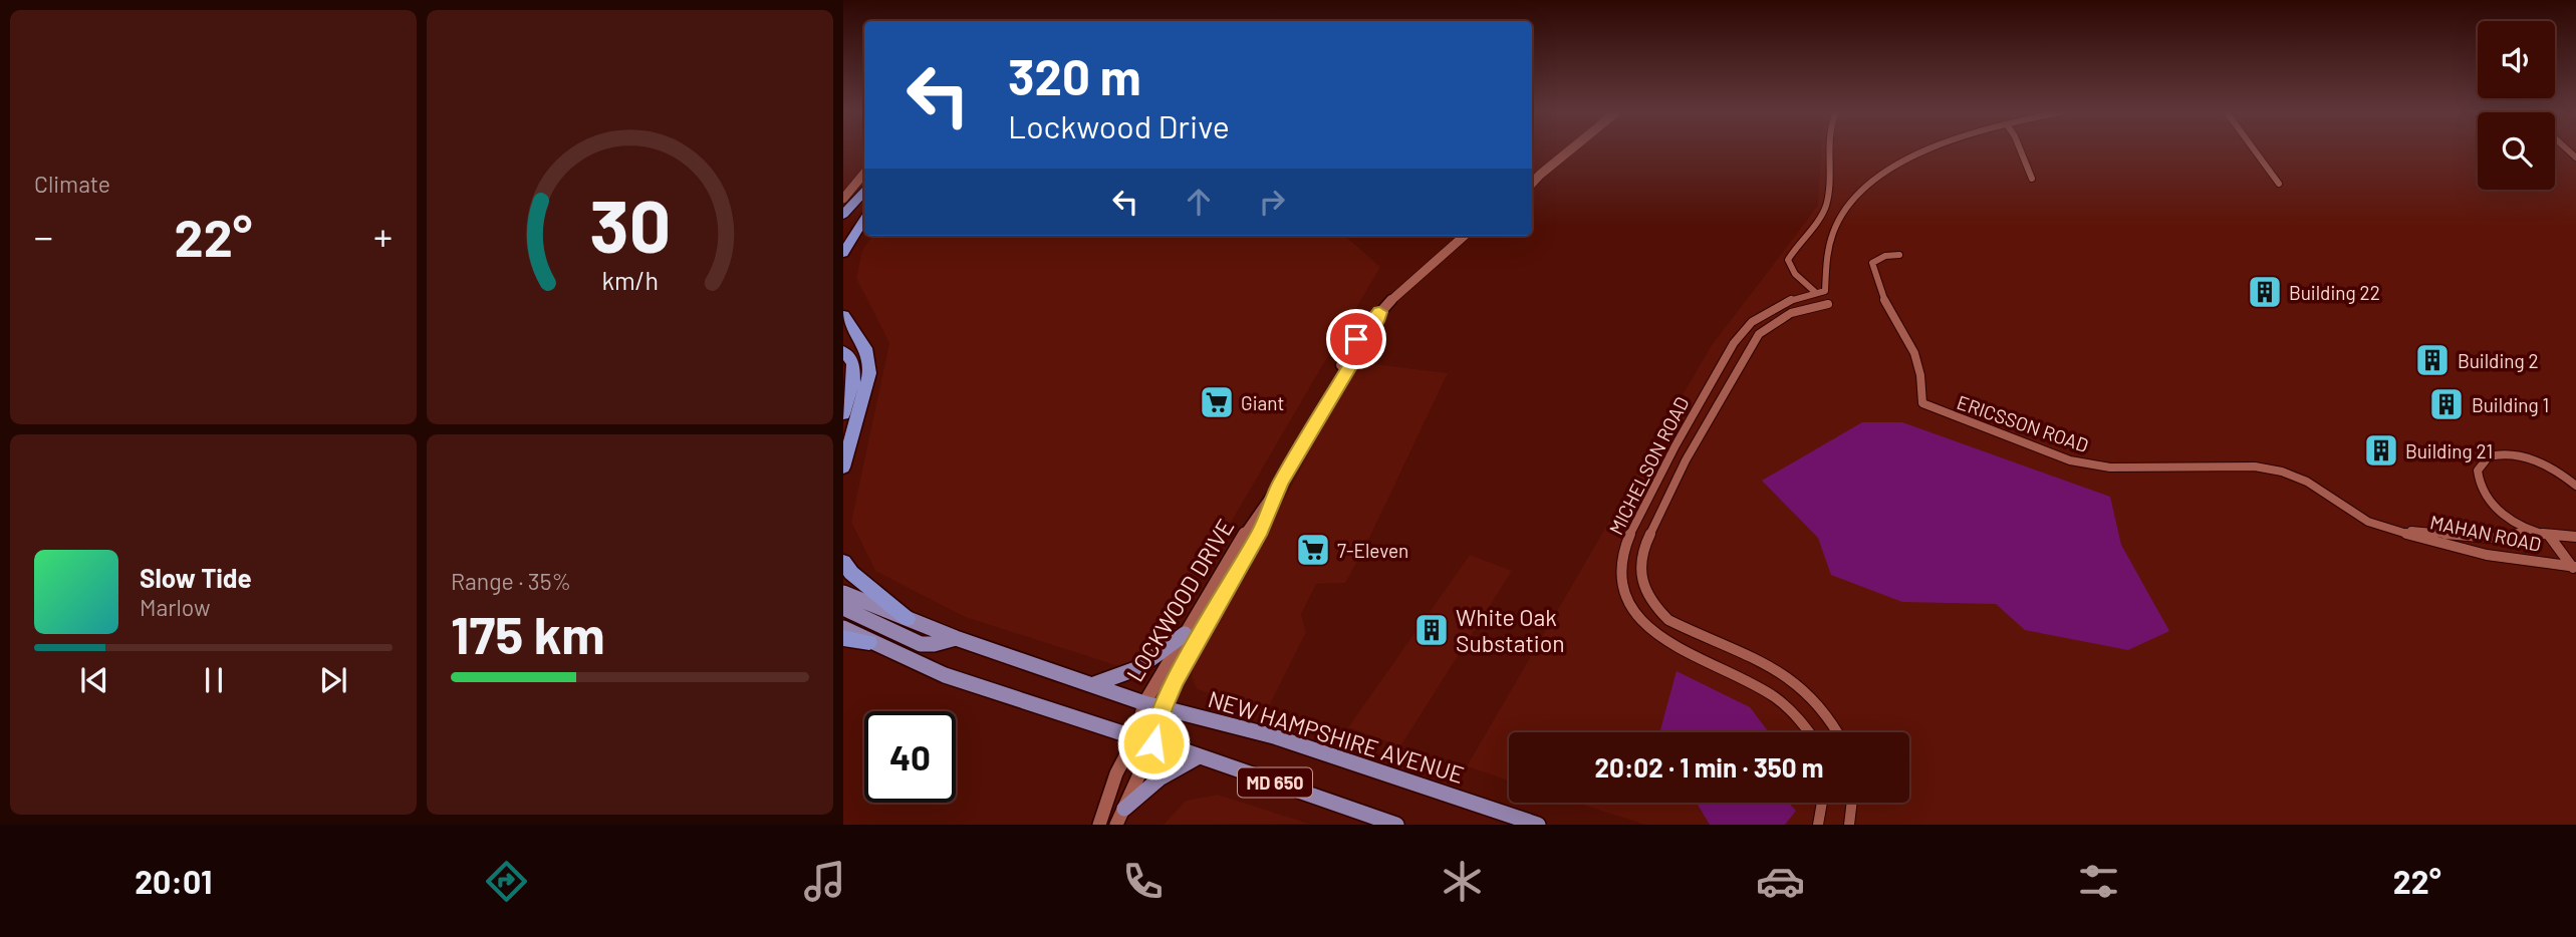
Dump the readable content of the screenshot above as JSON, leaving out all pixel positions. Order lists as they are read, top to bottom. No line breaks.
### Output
{"streets":{"main road":["NEW HAMPSHIRE AVENUE","MD 650"],"street":["ERICSSON ROAD","MICHELSON ROAD","MAHAN ROAD","LOCKWOOD DRIVE"]},"crossings":[["ERICSSON ROAD","MAHAN ROAD"],["LOCKWOOD DRIVE","NEW HAMPSHIRE AVENUE"],["LOCKWOOD DRIVE","MD 650"]],"places":{"building":["Building 22","Building 2","Building 1","Building 21","White Oak Substation"],"supermarket":["Giant","7-Eleven"]},"page":{"tile":["Climate",["Range · 35%","175 km"]],"turn":["320 m","Lockwood Drive"],"heat":["−","22°","+"],"song":["Slow Tide","Marlow"],"limit":"40","trip":"20:02 · 1 min · 350 m","tabs":["20:01","22°"],"gauge":["30","km/h"]}}
